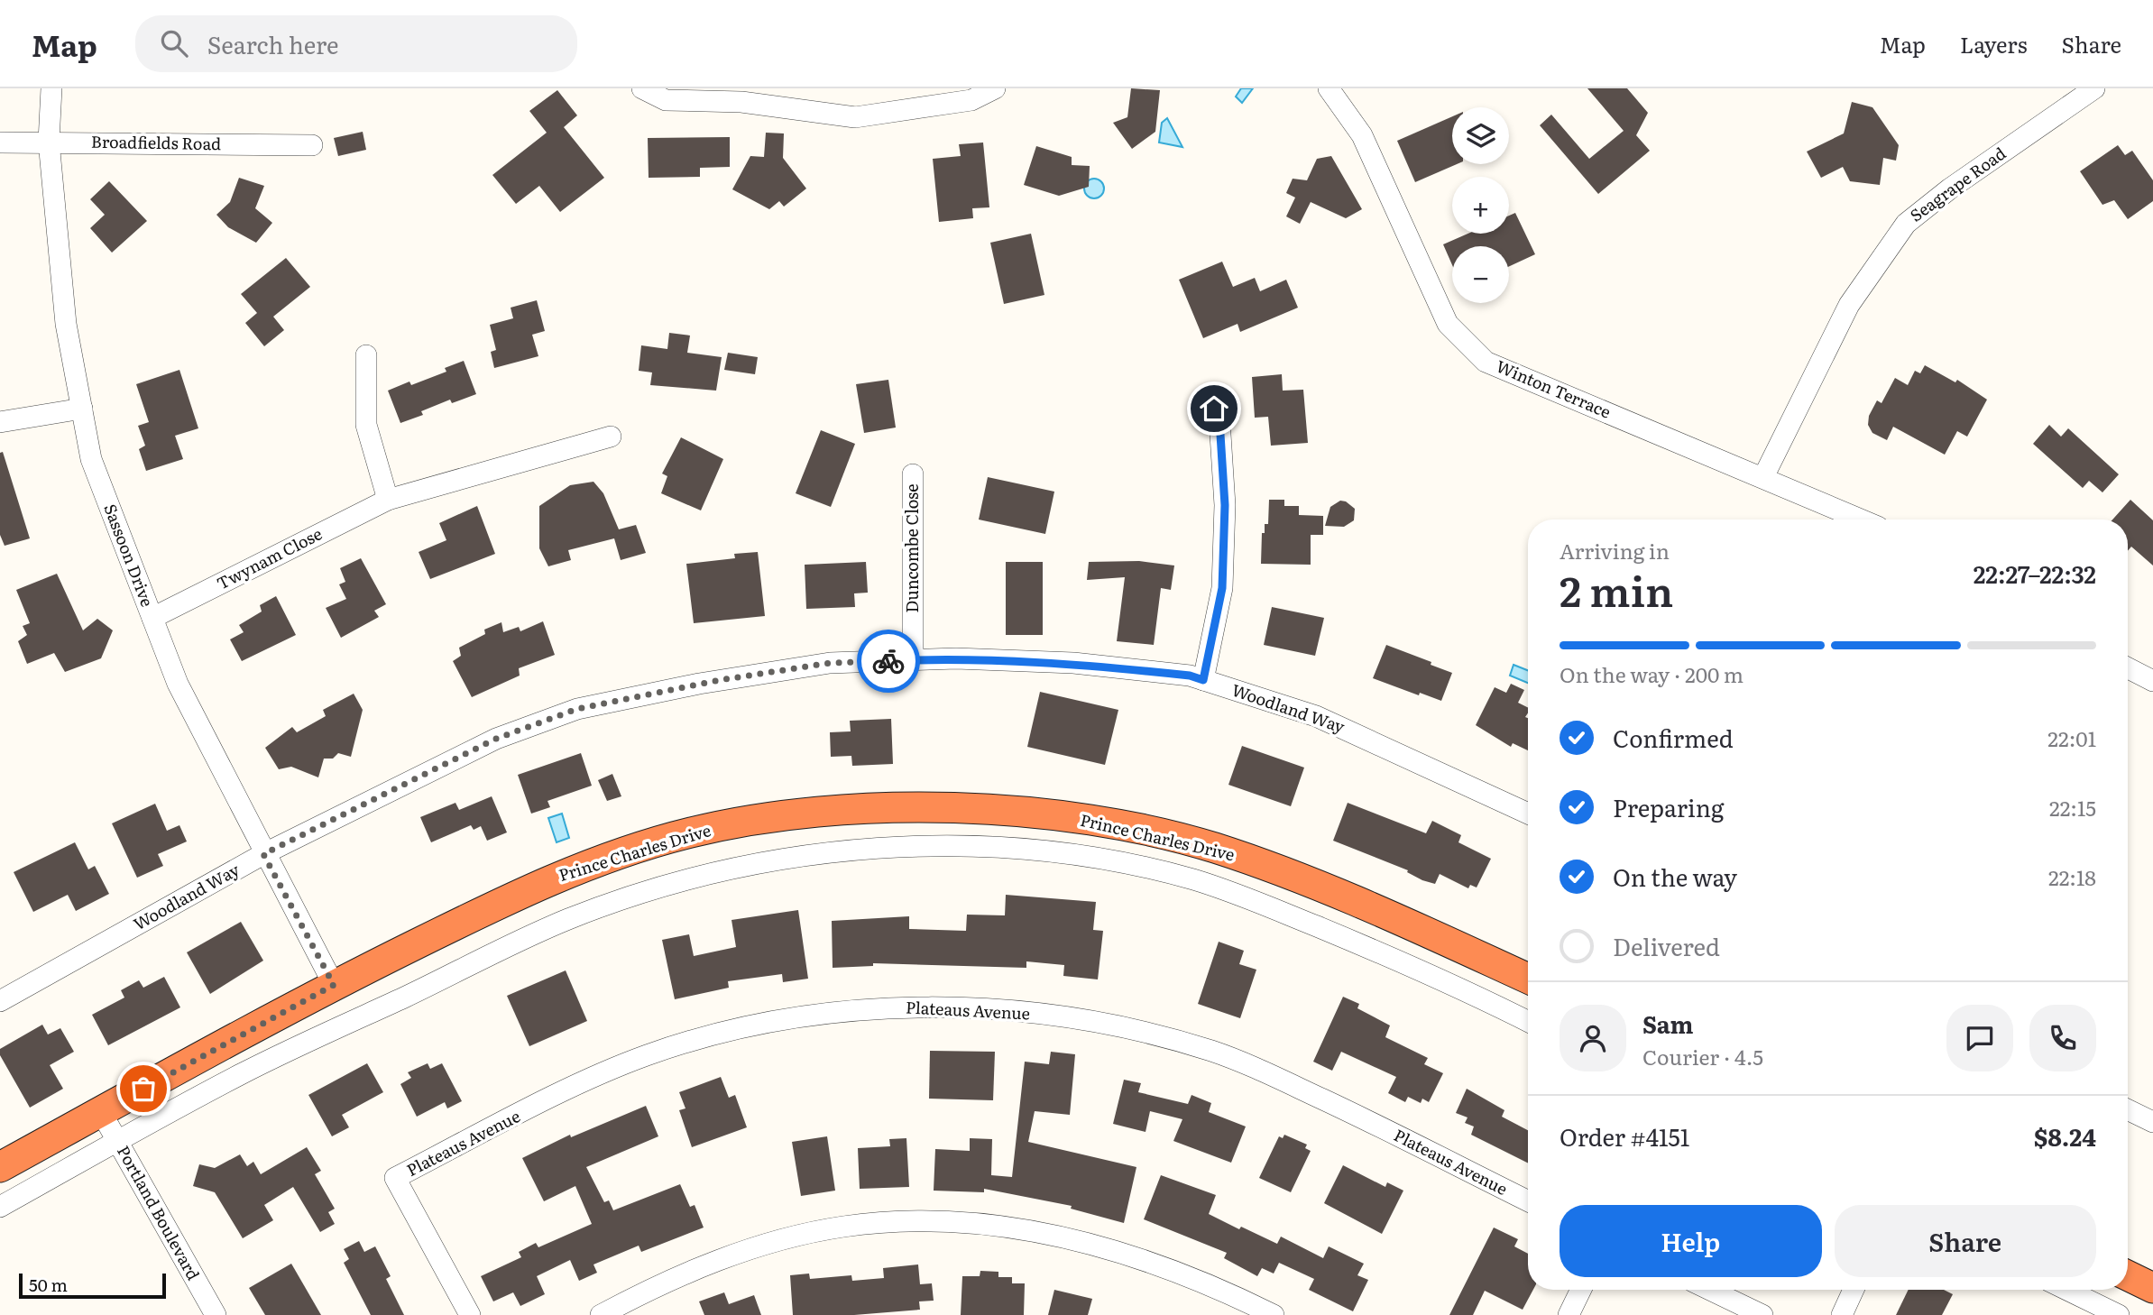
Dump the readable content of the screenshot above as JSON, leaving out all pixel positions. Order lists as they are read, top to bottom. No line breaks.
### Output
{"streets":{"highway":["Prince Charles Drive"],"street":["Broadfields Road","Seagrape Road","Winton Terrace","Duncombe Close","Sassoon Drive","Twynam Close","Woodland Way","Plateaus Avenue","Portland Boulevard"]},"crossings":[["Broadfields Road","Sassoon Drive"],["Seagrape Road","Winton Terrace"],["Duncombe Close","Woodland Way"],["Sassoon Drive","Twynam Close"],["Sassoon Drive","Woodland Way"],["Sassoon Drive","Prince Charles Drive"],["Prince Charles Drive","Portland Boulevard"]],"scale_bar":"50 m","page":{"header":"Map","search":"Search here","nav":["Map","Layers","Share"],"map_buttons":["+","−"],"heading":["2 min","Arriving in","22:27–22:32"],"panel":["Sam","Courier · 4.5","Order #4151","$8.24"],"bar":"On the way · 200 m","list":[["Confirmed","22:01"],["Preparing","22:15"],["On the way","22:18"],"Delivered"],"buttons":["Help","Share"],"scale":"50 m"}}
